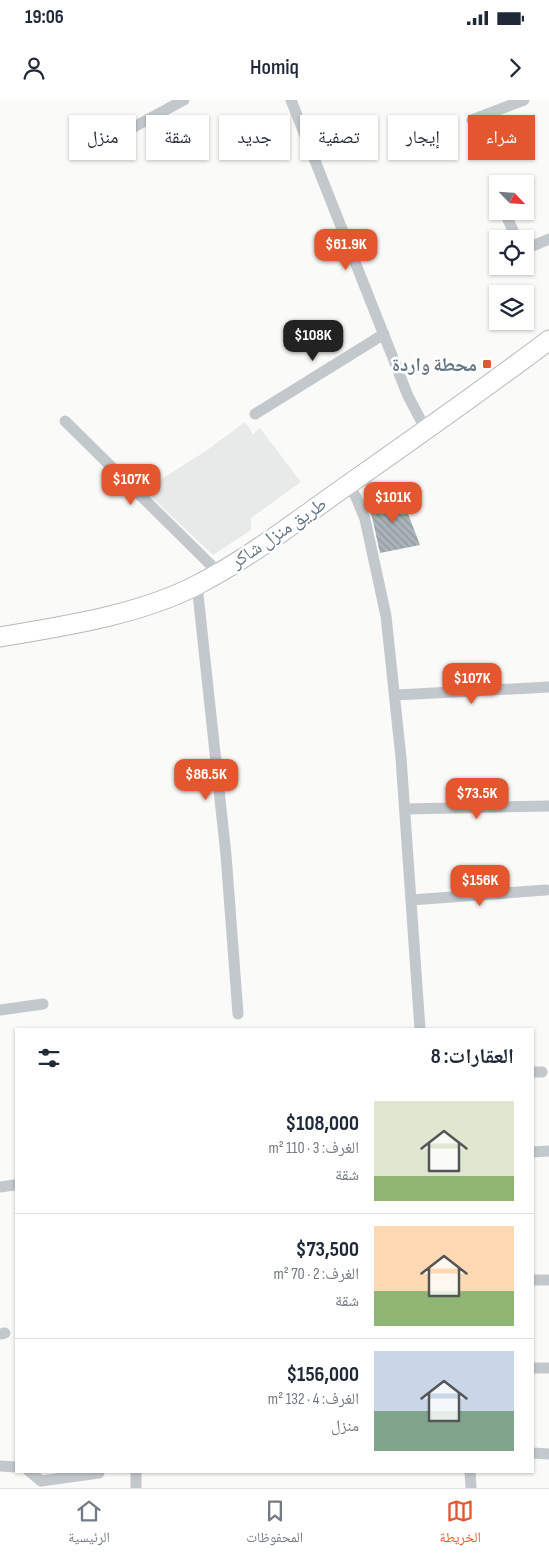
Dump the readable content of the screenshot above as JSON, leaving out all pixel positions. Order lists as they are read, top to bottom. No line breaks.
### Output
{"streets":{"main road":["طريق منزل شاكر"]},"places":{"transit":["محطة واردة"]},"north":"bottom right","page":{"status":"19:06","header":"Homiq","chip":["شراء","إيجار","تصفية","جديد","شقة","منزل"],"price":["$61.9K","$108K","$107K","$101K","$107K","$86.5K","$73.5K","$156K"],"heading":"العقارات: 8","list":[{"name":"$108,000","note":"الغرف: 3 · 110 m² · شقة"},{"name":"$73,500","note":"الغرف: 2 · 70 m² · شقة"},{"name":"$156,000","note":"الغرف: 4 · 132 m² · منزل"}],"tabs":["الخريطة","المحفوظات","الرئيسية"]}}
